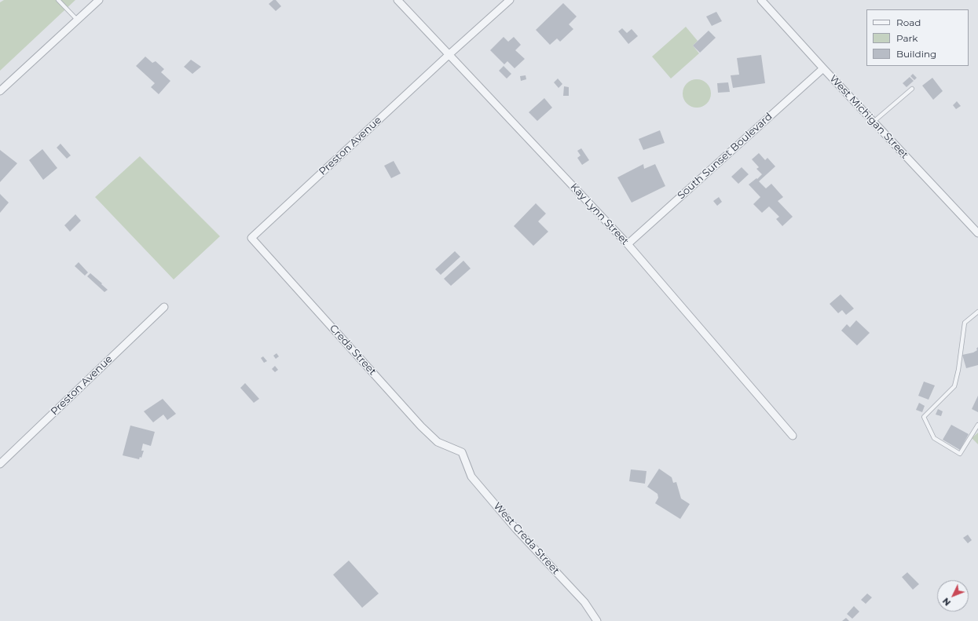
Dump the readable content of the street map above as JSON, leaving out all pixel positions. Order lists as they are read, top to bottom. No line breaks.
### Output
{"streets":{"street":["West Michigan Street","Preston Avenue","South Sunset Boulevard","Kay Lynn Street","Creda Street","West Creda Street"]},"crossings":[["West Michigan Street","South Sunset Boulevard"],["Preston Avenue","Kay Lynn Street"],["Preston Avenue","Creda Street"],["South Sunset Boulevard","Kay Lynn Street"],["Creda Street","West Creda Street"]],"legend":["Road","Park","Building"],"north":"bottom left"}
